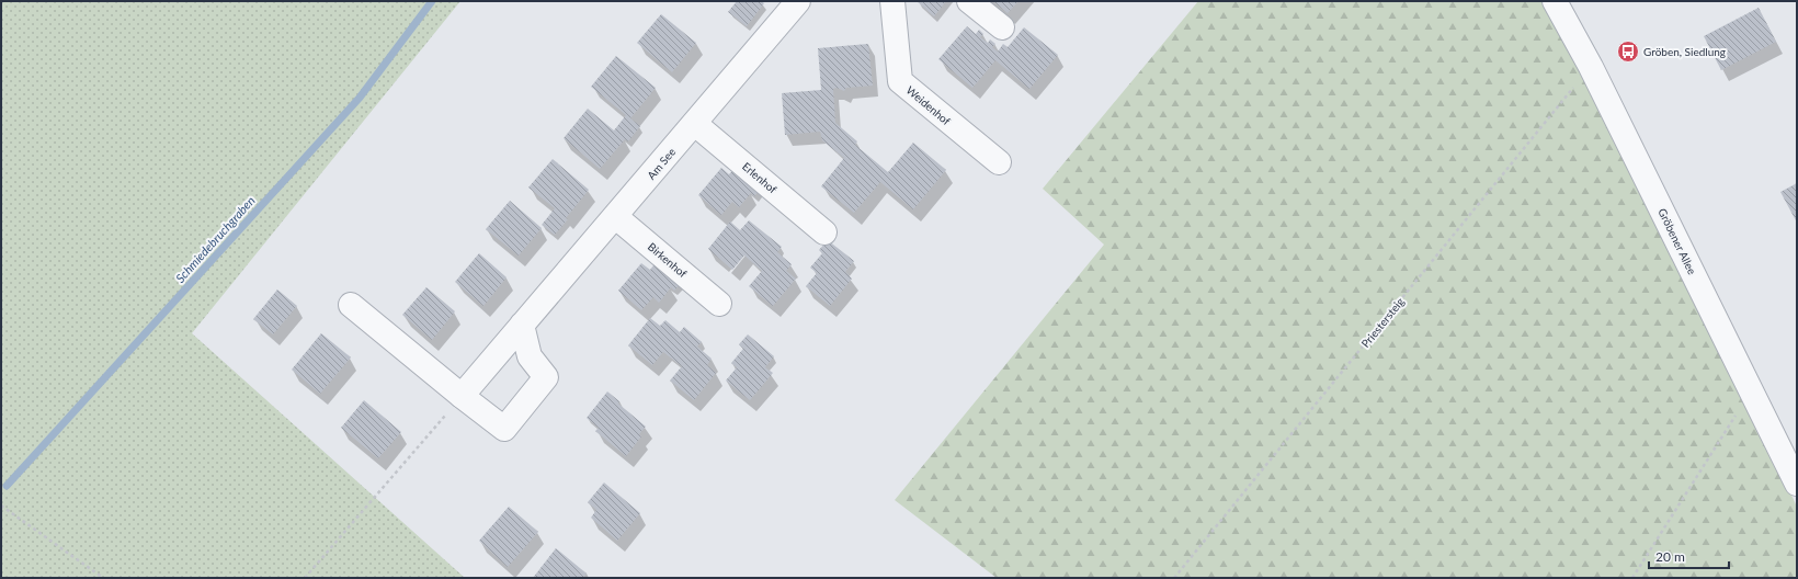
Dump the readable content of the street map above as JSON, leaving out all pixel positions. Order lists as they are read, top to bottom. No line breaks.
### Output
{"streets":{"street":["Weidenhof","Am See","Erlenhof","Gröbener Allee","Birkenhof"],"path":["Priestersteig"]},"crossings":[["Am See","Erlenhof"],["Am See","Birkenhof"],["Gröbener Allee","Priestersteig"]],"water":["Schmiedebruchgraben"],"places":{"bus stop":["Gröben, Siedlung"]},"scale_bar":"20 m"}
